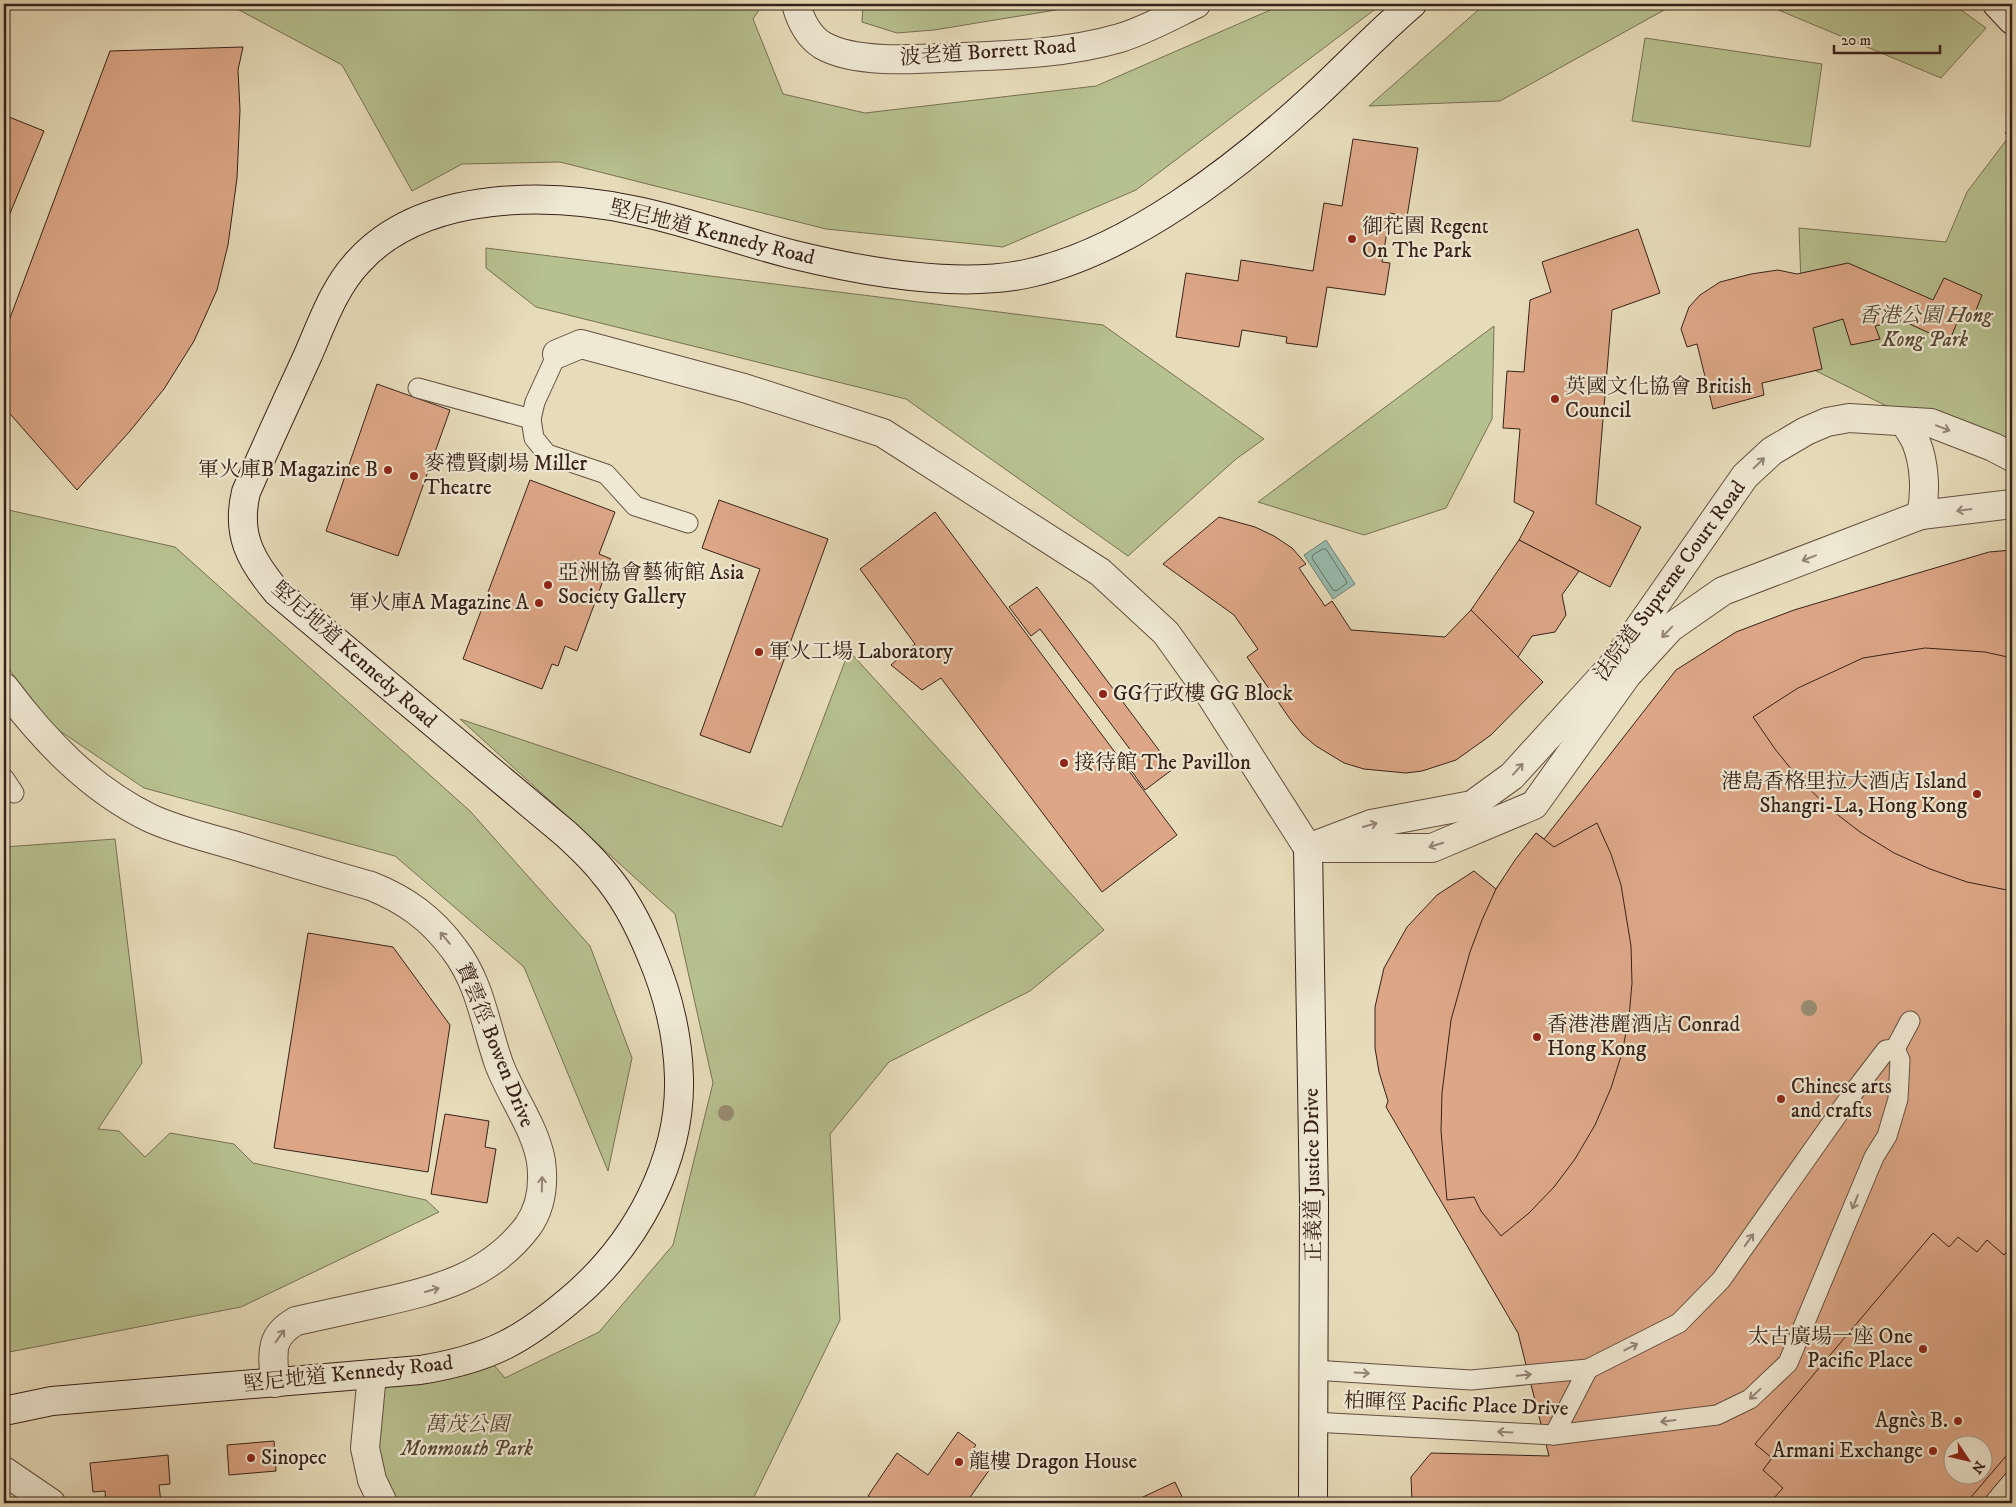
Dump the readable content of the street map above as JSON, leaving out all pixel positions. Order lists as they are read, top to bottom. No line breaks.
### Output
{"streets":{"street":["波老道 Borrett Road","堅尼地道 Kennedy Road","法院道 Supreme Court Road","寶雲徑 Bowen Drive","正義道 Justice Drive"],"lane":["柏暉徑 Pacific Place Drive"]},"crossings":[["堅尼地道 Kennedy Road","寶雲徑 Bowen Drive"],["法院道 Supreme Court Road","正義道 Justice Drive"],["正義道 Justice Drive","柏暉徑 Pacific Place Drive"]],"parks":["香港公園 Hong Kong Park","萬茂公園 Monmouth Park"],"places":["御花園 Regent On The Park","英國文化協會 British Council","軍火庫B Magazine B","麥禮賢劇場 Miller Theatre","亞洲協會藝術館 Asia Society Gallery","軍火庫A Magazine A","軍火工場 Laboratory","GG行政樓 GG Block","接待館 The Pavillon","港島香格里拉大酒店 Island Shangri-La, Hong Kong","香港港麗酒店 Conrad Hong Kong","Chinese arts and crafts","太古廣場一座 One Pacific Place","Agnès B.","Armani Exchange","Sinopec","龍樓 Dragon House"],"scale_bar":"20 m","north":"bottom right"}
